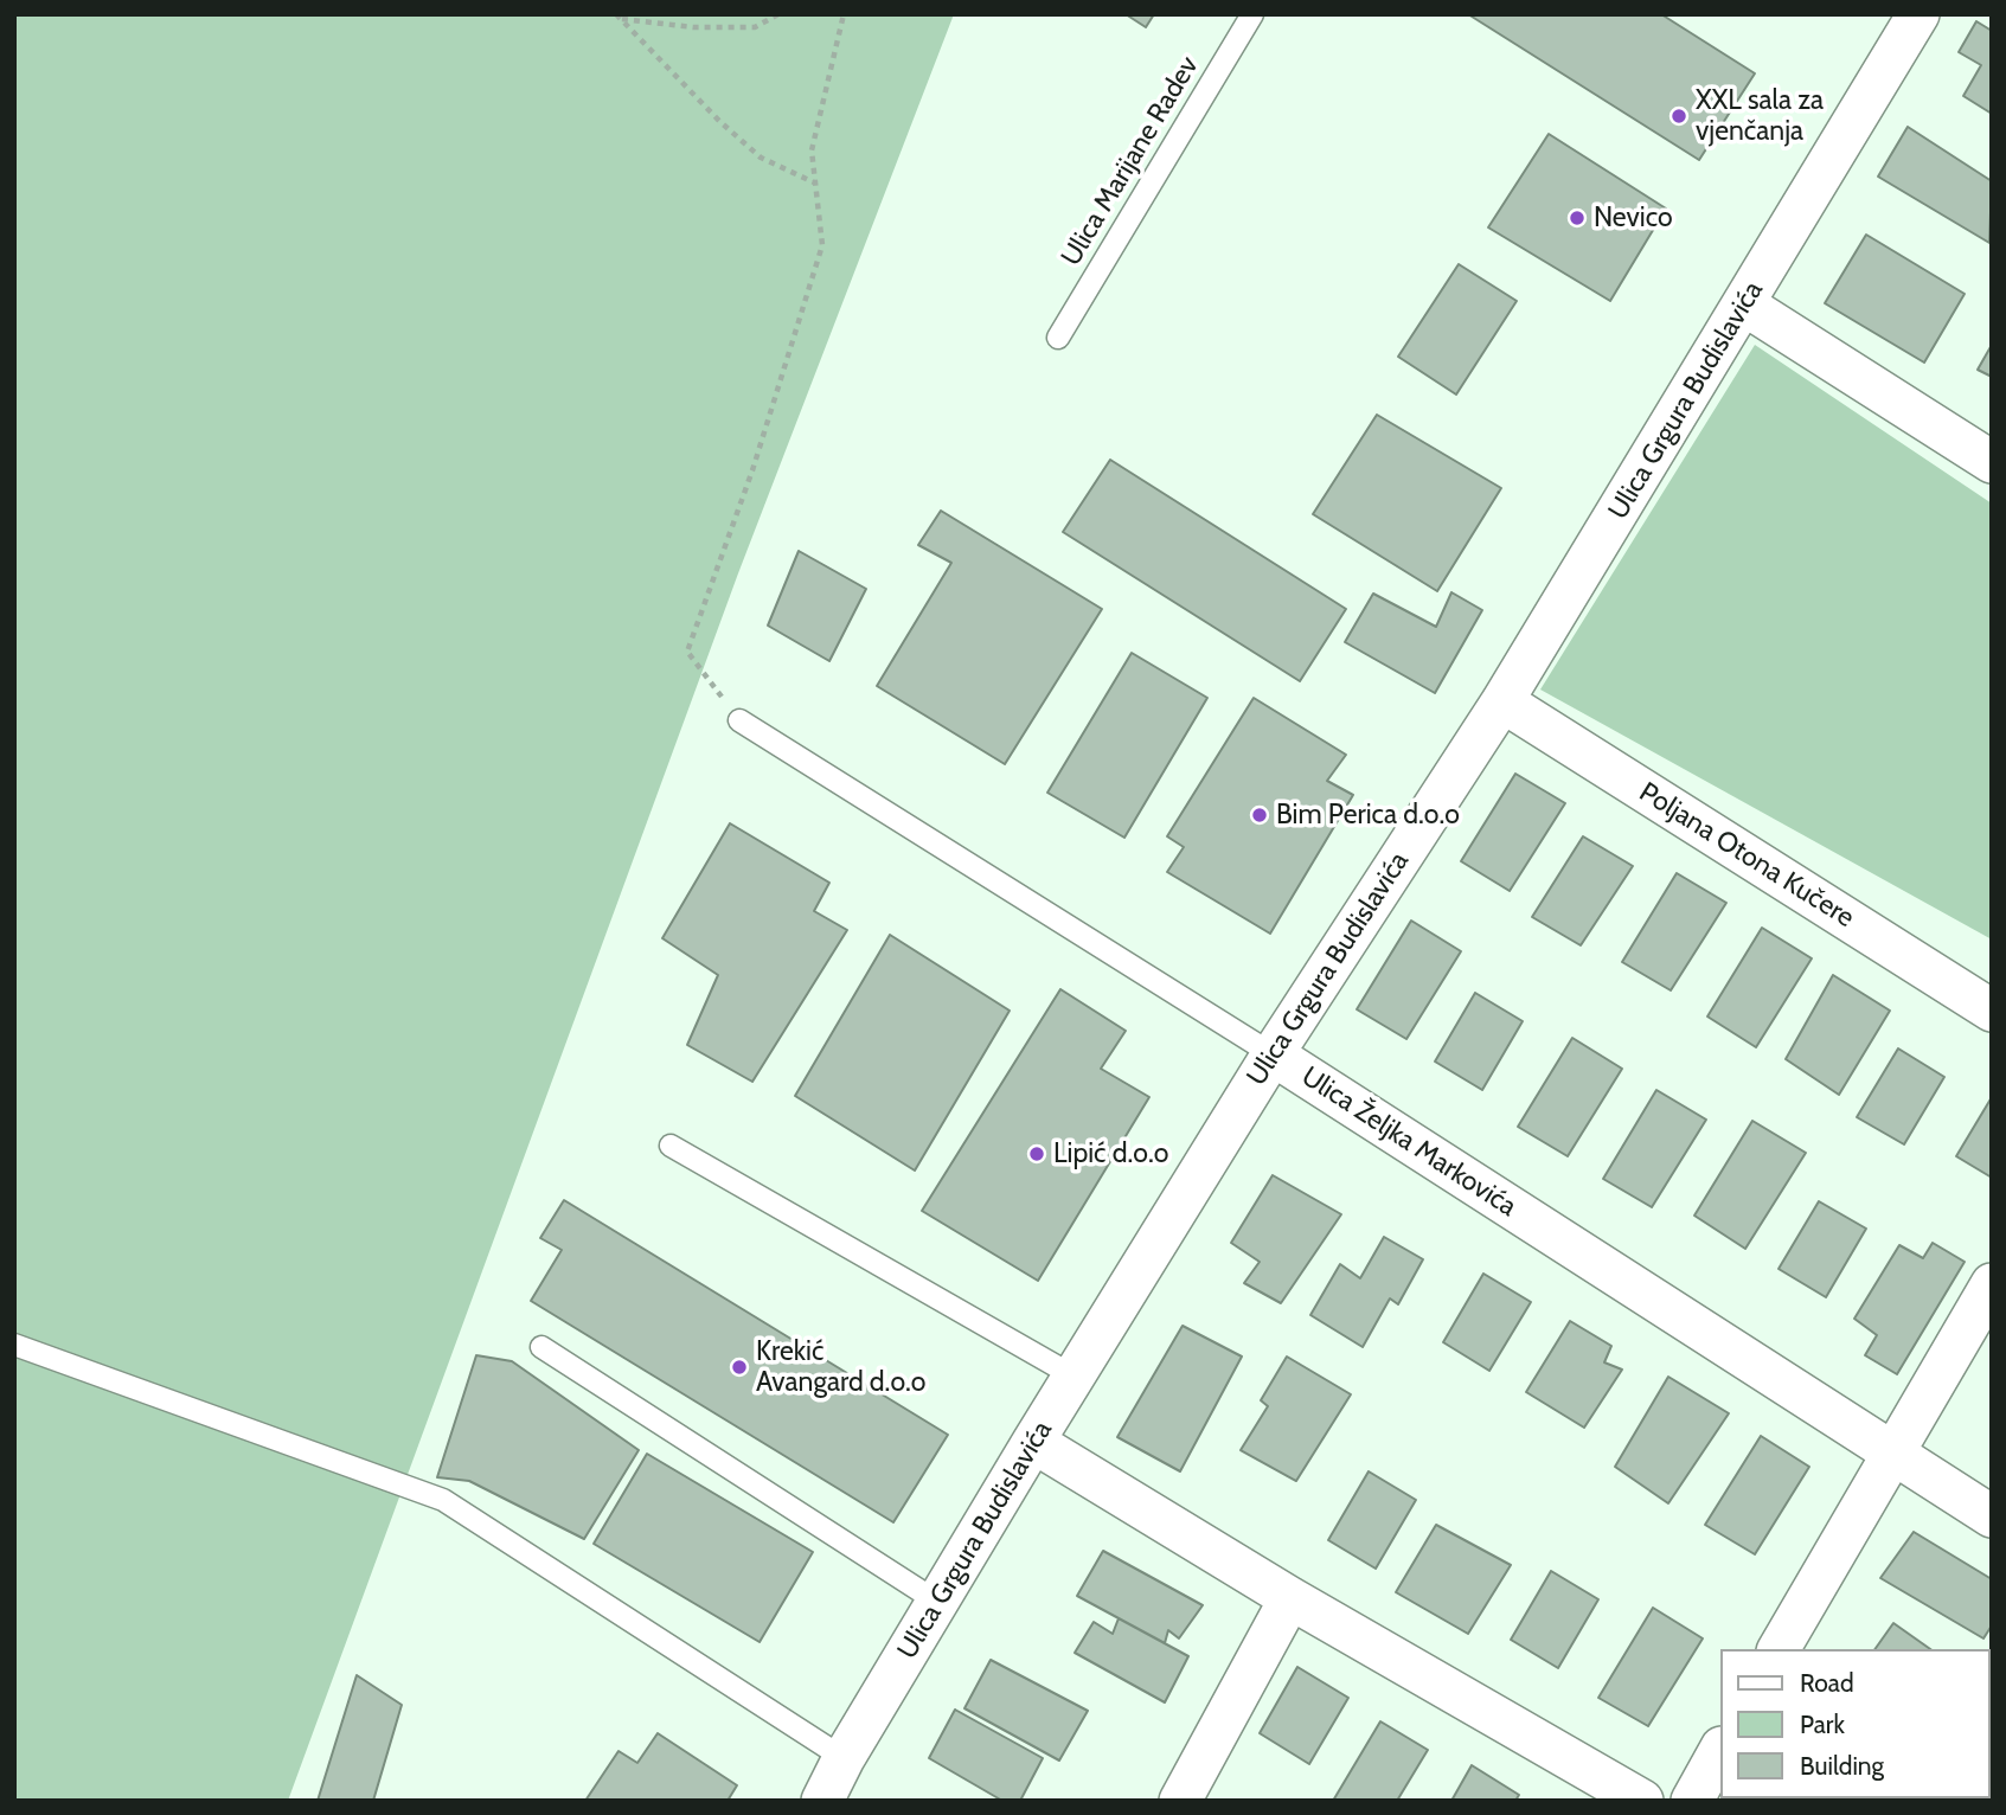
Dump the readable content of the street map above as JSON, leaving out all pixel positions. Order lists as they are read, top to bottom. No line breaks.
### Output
{"streets":{"street":["Ulica Grgura Budislavića","Poljana Otona Kučere","Ulica Željka Markovića"],"lane":["Ulica Marijane Radev"]},"crossings":[["Ulica Grgura Budislavića","Poljana Otona Kučere"],["Ulica Grgura Budislavića","Ulica Željka Markovića"]],"places":["XXL sala za vjenčanja","Nevico","Bim Perica d.o.o","Lipić d.o.o","Krekić Avangard d.o.o"],"legend":["Road","Park","Building"]}
